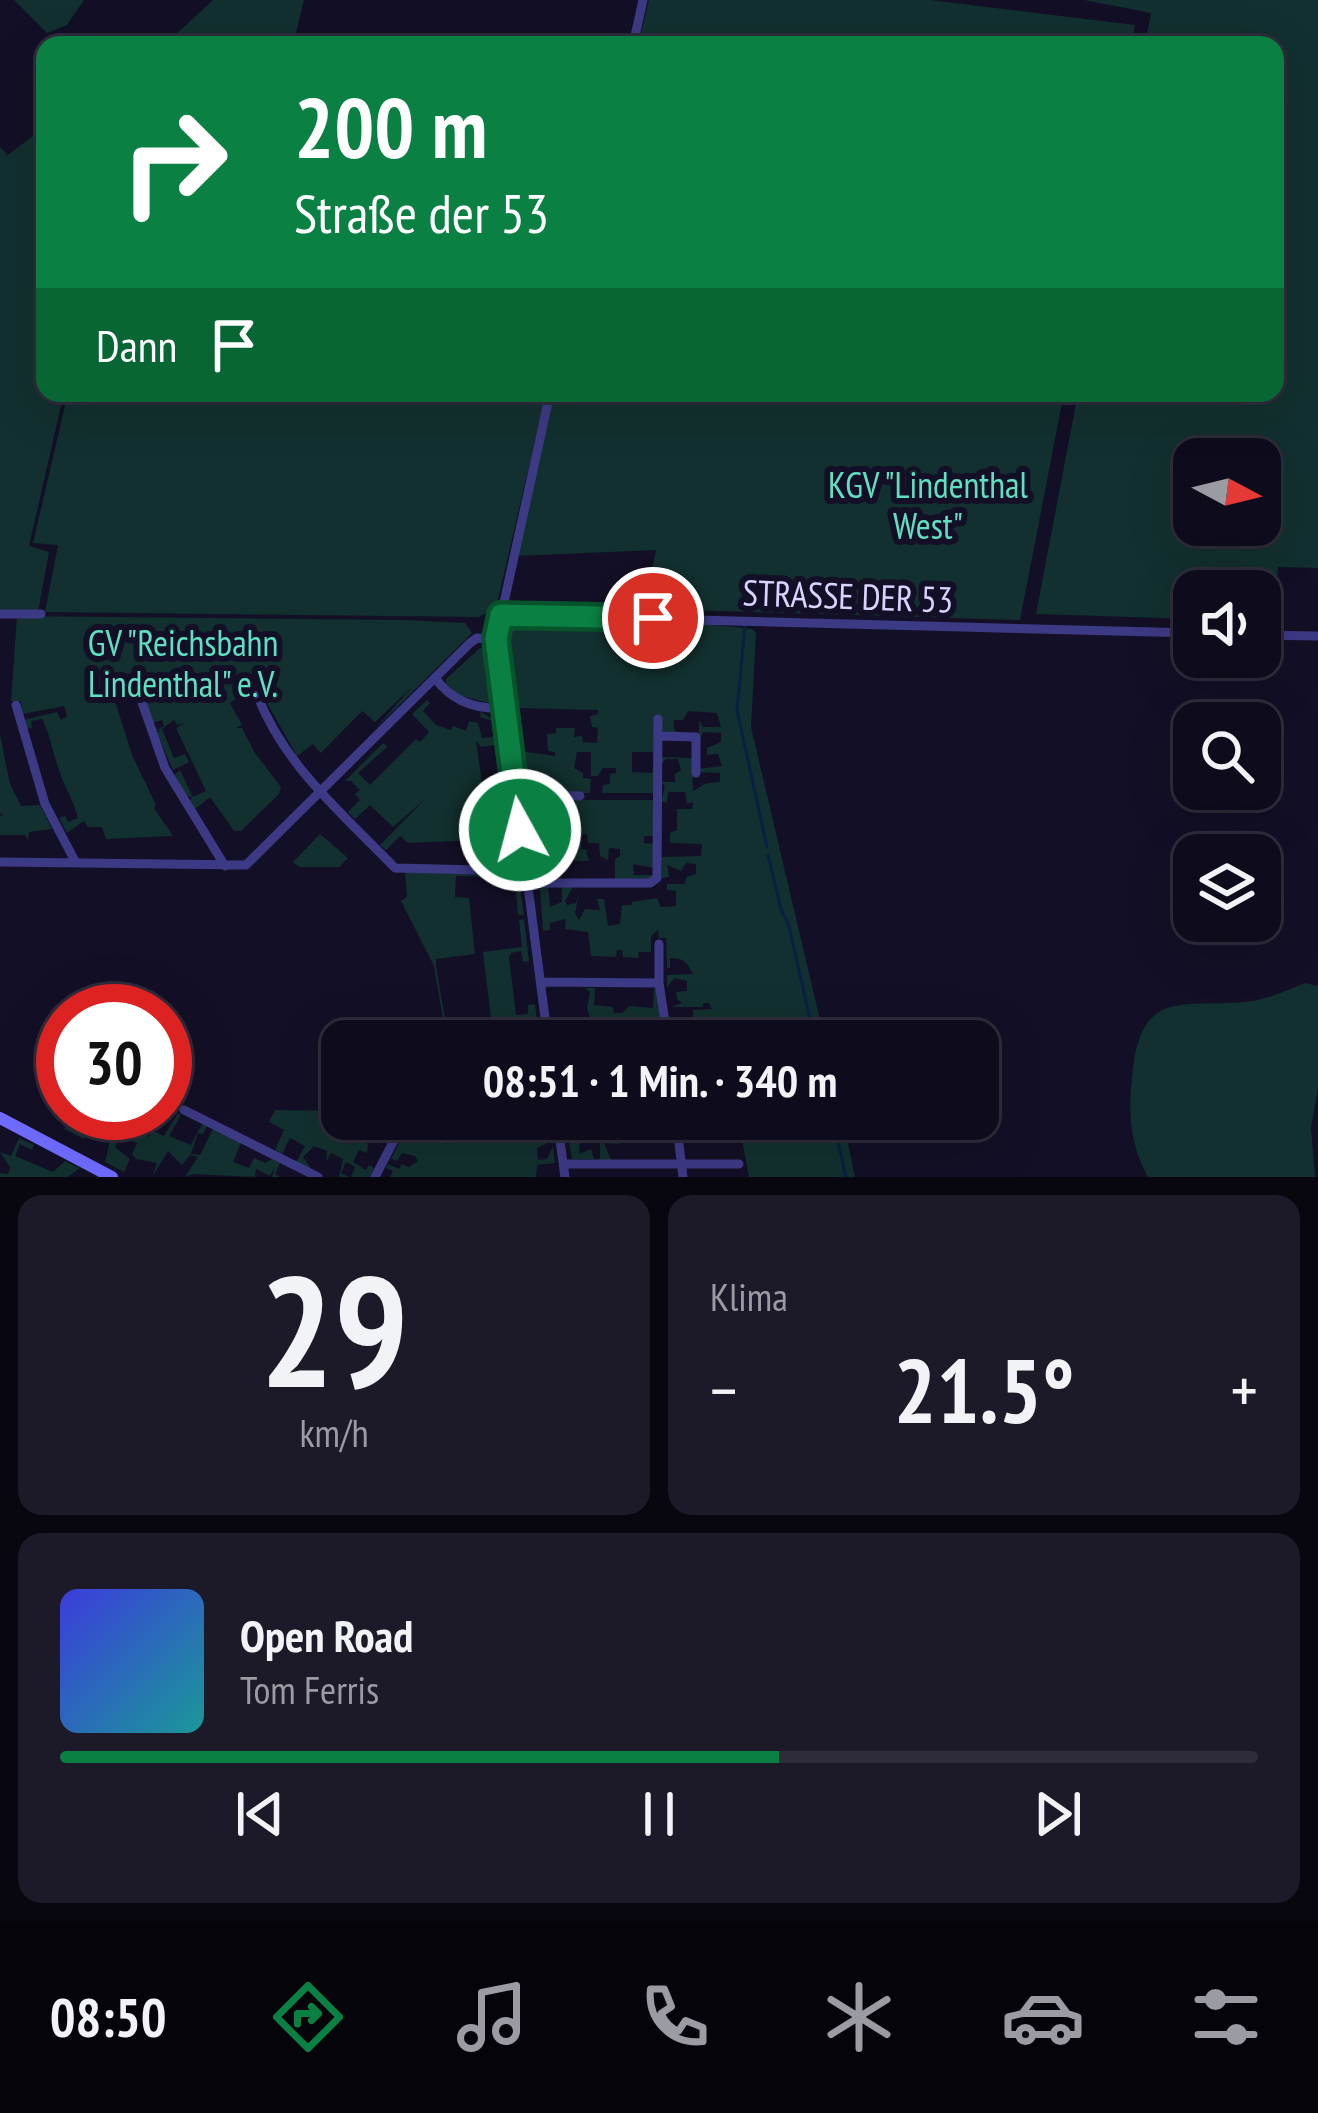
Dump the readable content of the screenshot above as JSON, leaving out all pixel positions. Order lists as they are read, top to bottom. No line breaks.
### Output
{"streets":{"street":["STRASSE DER 53"]},"parks":["KGV \"Lindenthal West\"","GV \"Reichsbahn Lindenthal\" e.V."],"north":"right","page":{"turn":["200 m","Straße der 53"],"then":"Dann","limit":"30","trip":"08:51 · 1 Min. · 340 m","tile":[["29","km/h"],"Klima"],"heat":["−","21.5°","+"],"song":["Open Road","Tom Ferris"],"tabs":"08:50"}}
